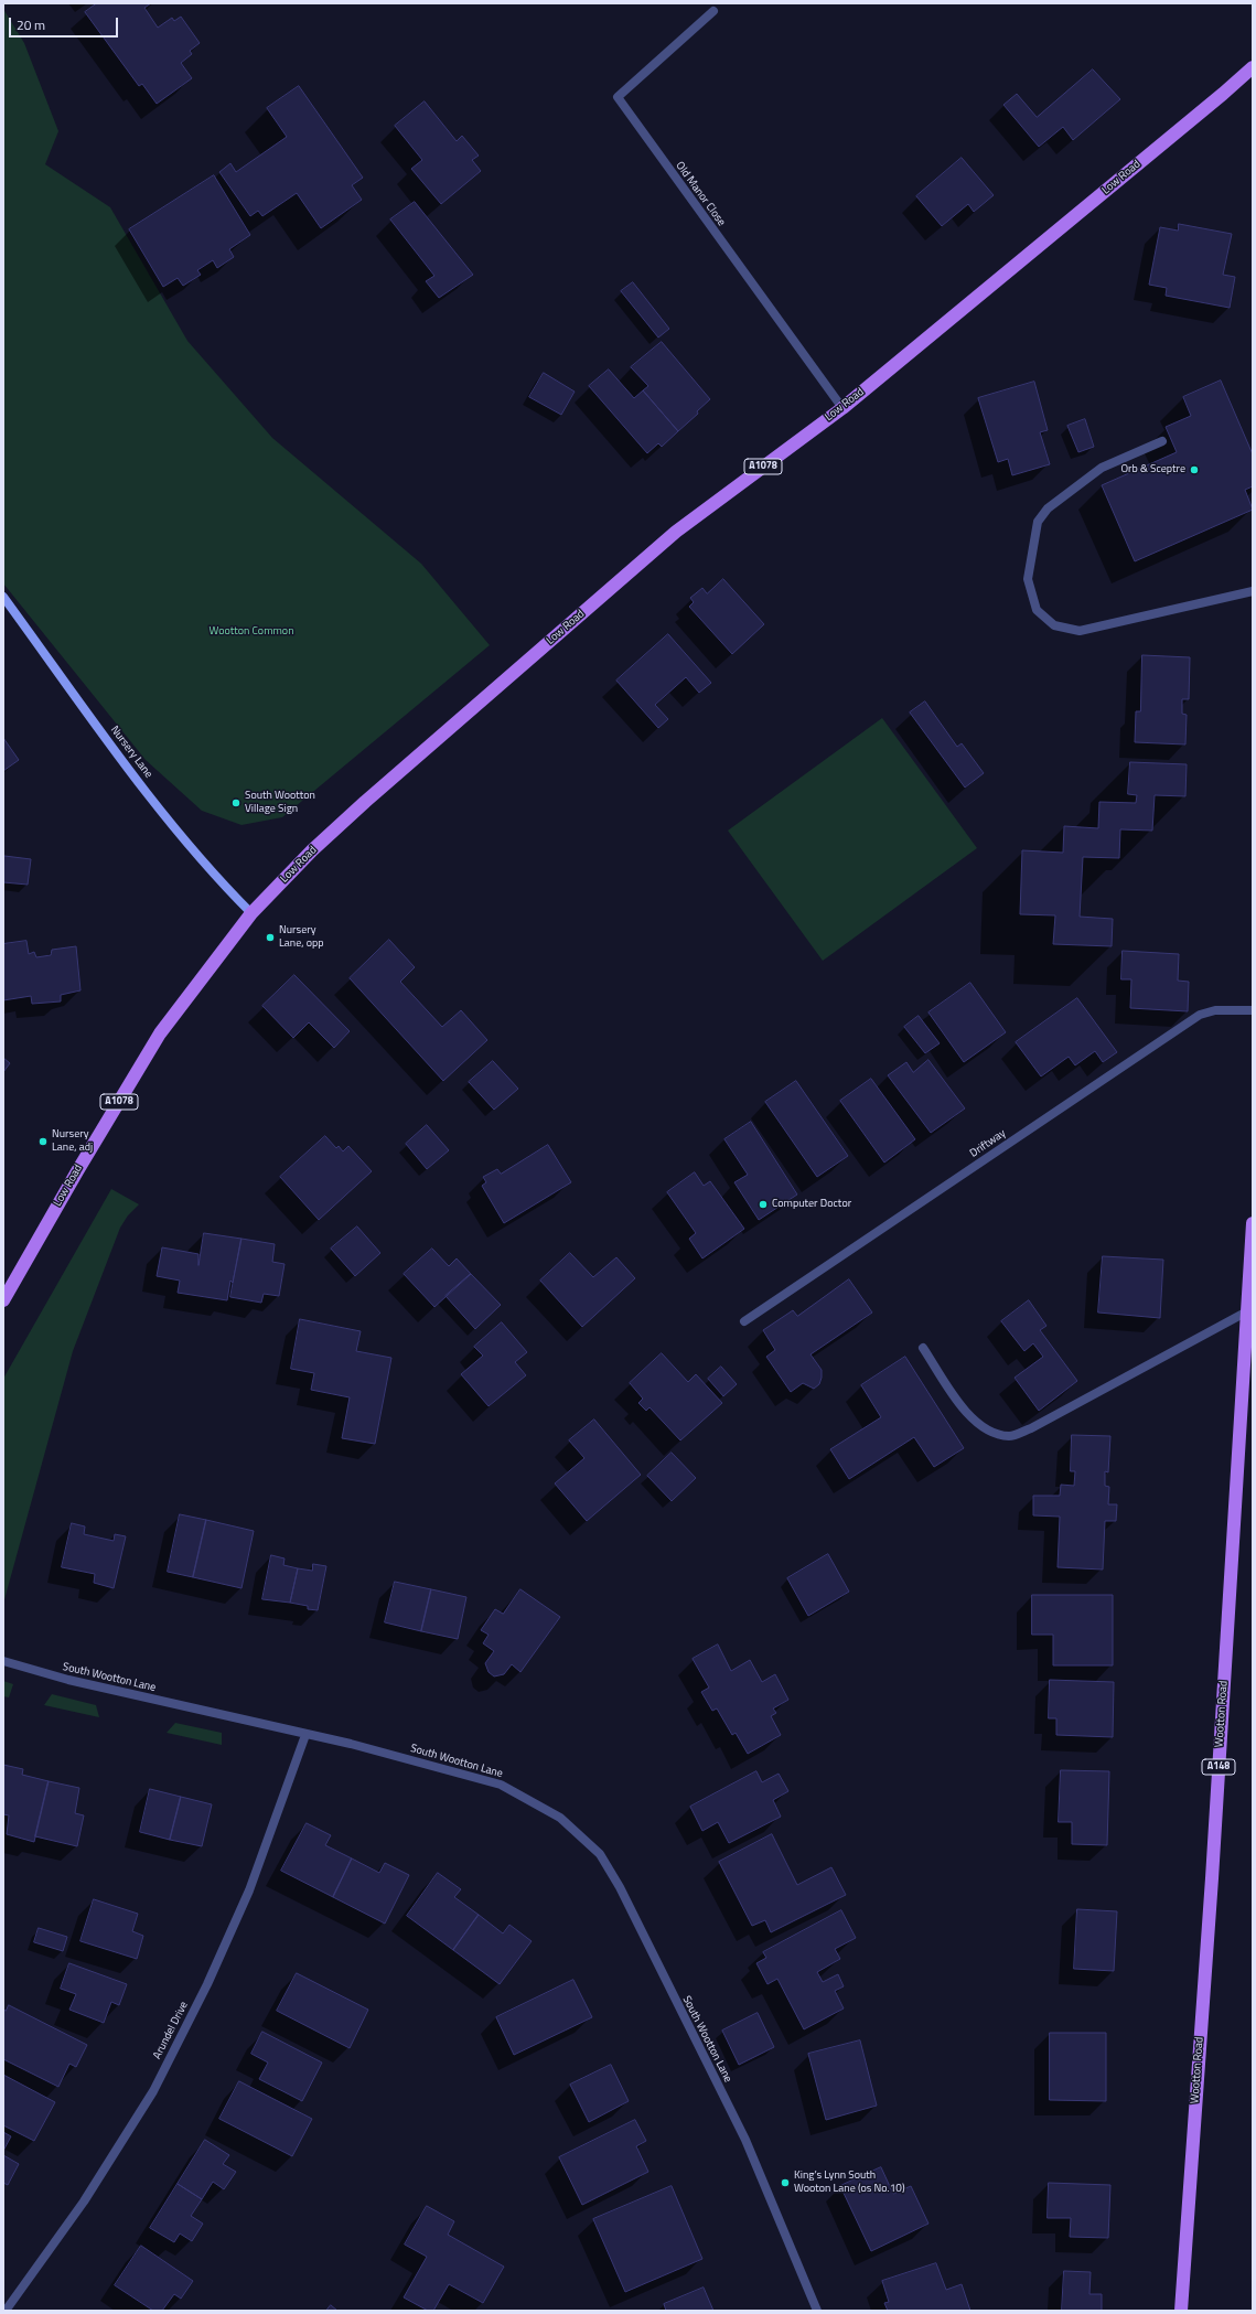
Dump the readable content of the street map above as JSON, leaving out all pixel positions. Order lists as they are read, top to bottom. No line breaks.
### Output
{"streets":{"main road":["Low Road","A1078","Wootton Road","A148"],"street":["Old Manor Close","Nursery Lane","Driftway","South Wootton Lane","Arundel Drive"]},"crossings":[["Low Road","Old Manor Close"],["Low Road","Nursery Lane"],["South Wootton Lane","Arundel Drive"]],"parks":["Wootton Common"],"places":["Orb & Sceptre","South Wootton Village Sign","Nursery Lane, opp","Nursery Lane, adj","Computer Doctor","King’s Lynn South Wooton Lane (os No.10)"],"scale_bar":"20 m"}
